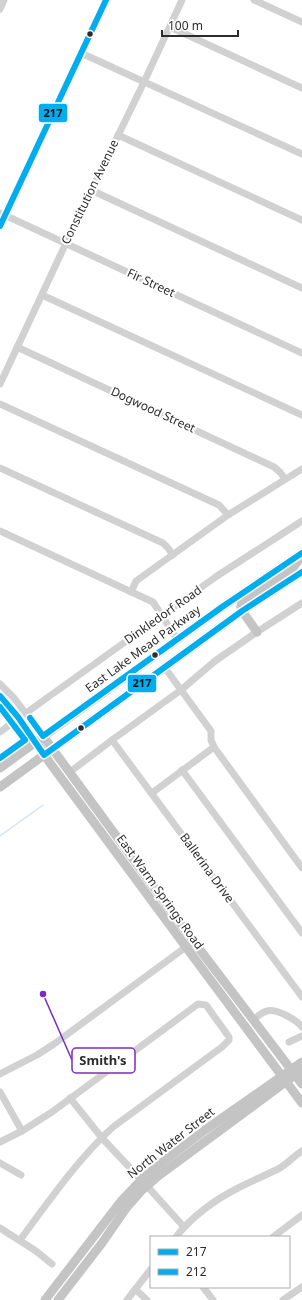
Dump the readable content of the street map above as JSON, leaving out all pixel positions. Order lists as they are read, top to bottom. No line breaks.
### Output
{"streets":{"main road":["East Lake Mead Parkway","East Warm Springs Road","North Water Street"],"street":["Constitution Avenue","Fir Street","Dogwood Street","Dinkledorf Road","Ballerina Drive"]},"crossings":[["Constitution Avenue","Fir Street"],["Constitution Avenue","Dogwood Street"],["Dinkledorf Road","East Warm Springs Road"],["East Lake Mead Parkway","East Warm Springs Road"],["East Warm Springs Road","North Water Street"]],"places":["Smith's"],"lines":["transit line 217","transit line 212"],"legend":["217","212"],"scale_bar":"100 m"}
